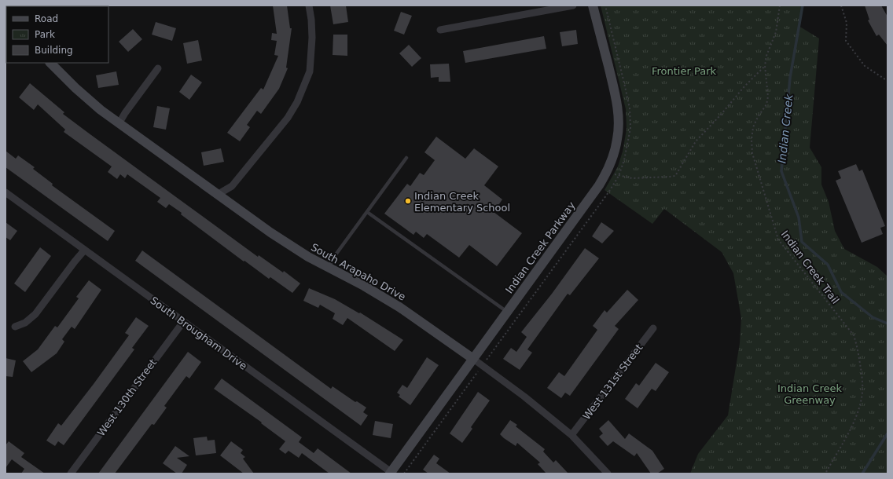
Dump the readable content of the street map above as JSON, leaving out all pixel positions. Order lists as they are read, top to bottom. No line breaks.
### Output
{"streets":{"street":["Indian Creek Parkway","South Arapaho Drive","South Brougham Drive","West 131st Street","West 130th Street"],"path":["Indian Creek Trail"]},"crossings":[["Indian Creek Parkway","South Arapaho Drive"],["Indian Creek Parkway","South Brougham Drive"],["South Arapaho Drive","West 131st Street"],["South Brougham Drive","West 130th Street"]],"water":["Indian Creek"],"parks":["Frontier Park","Indian Creek Greenway"],"places":["Indian Creek Elementary School"],"legend":["Road","Park","Building"]}
